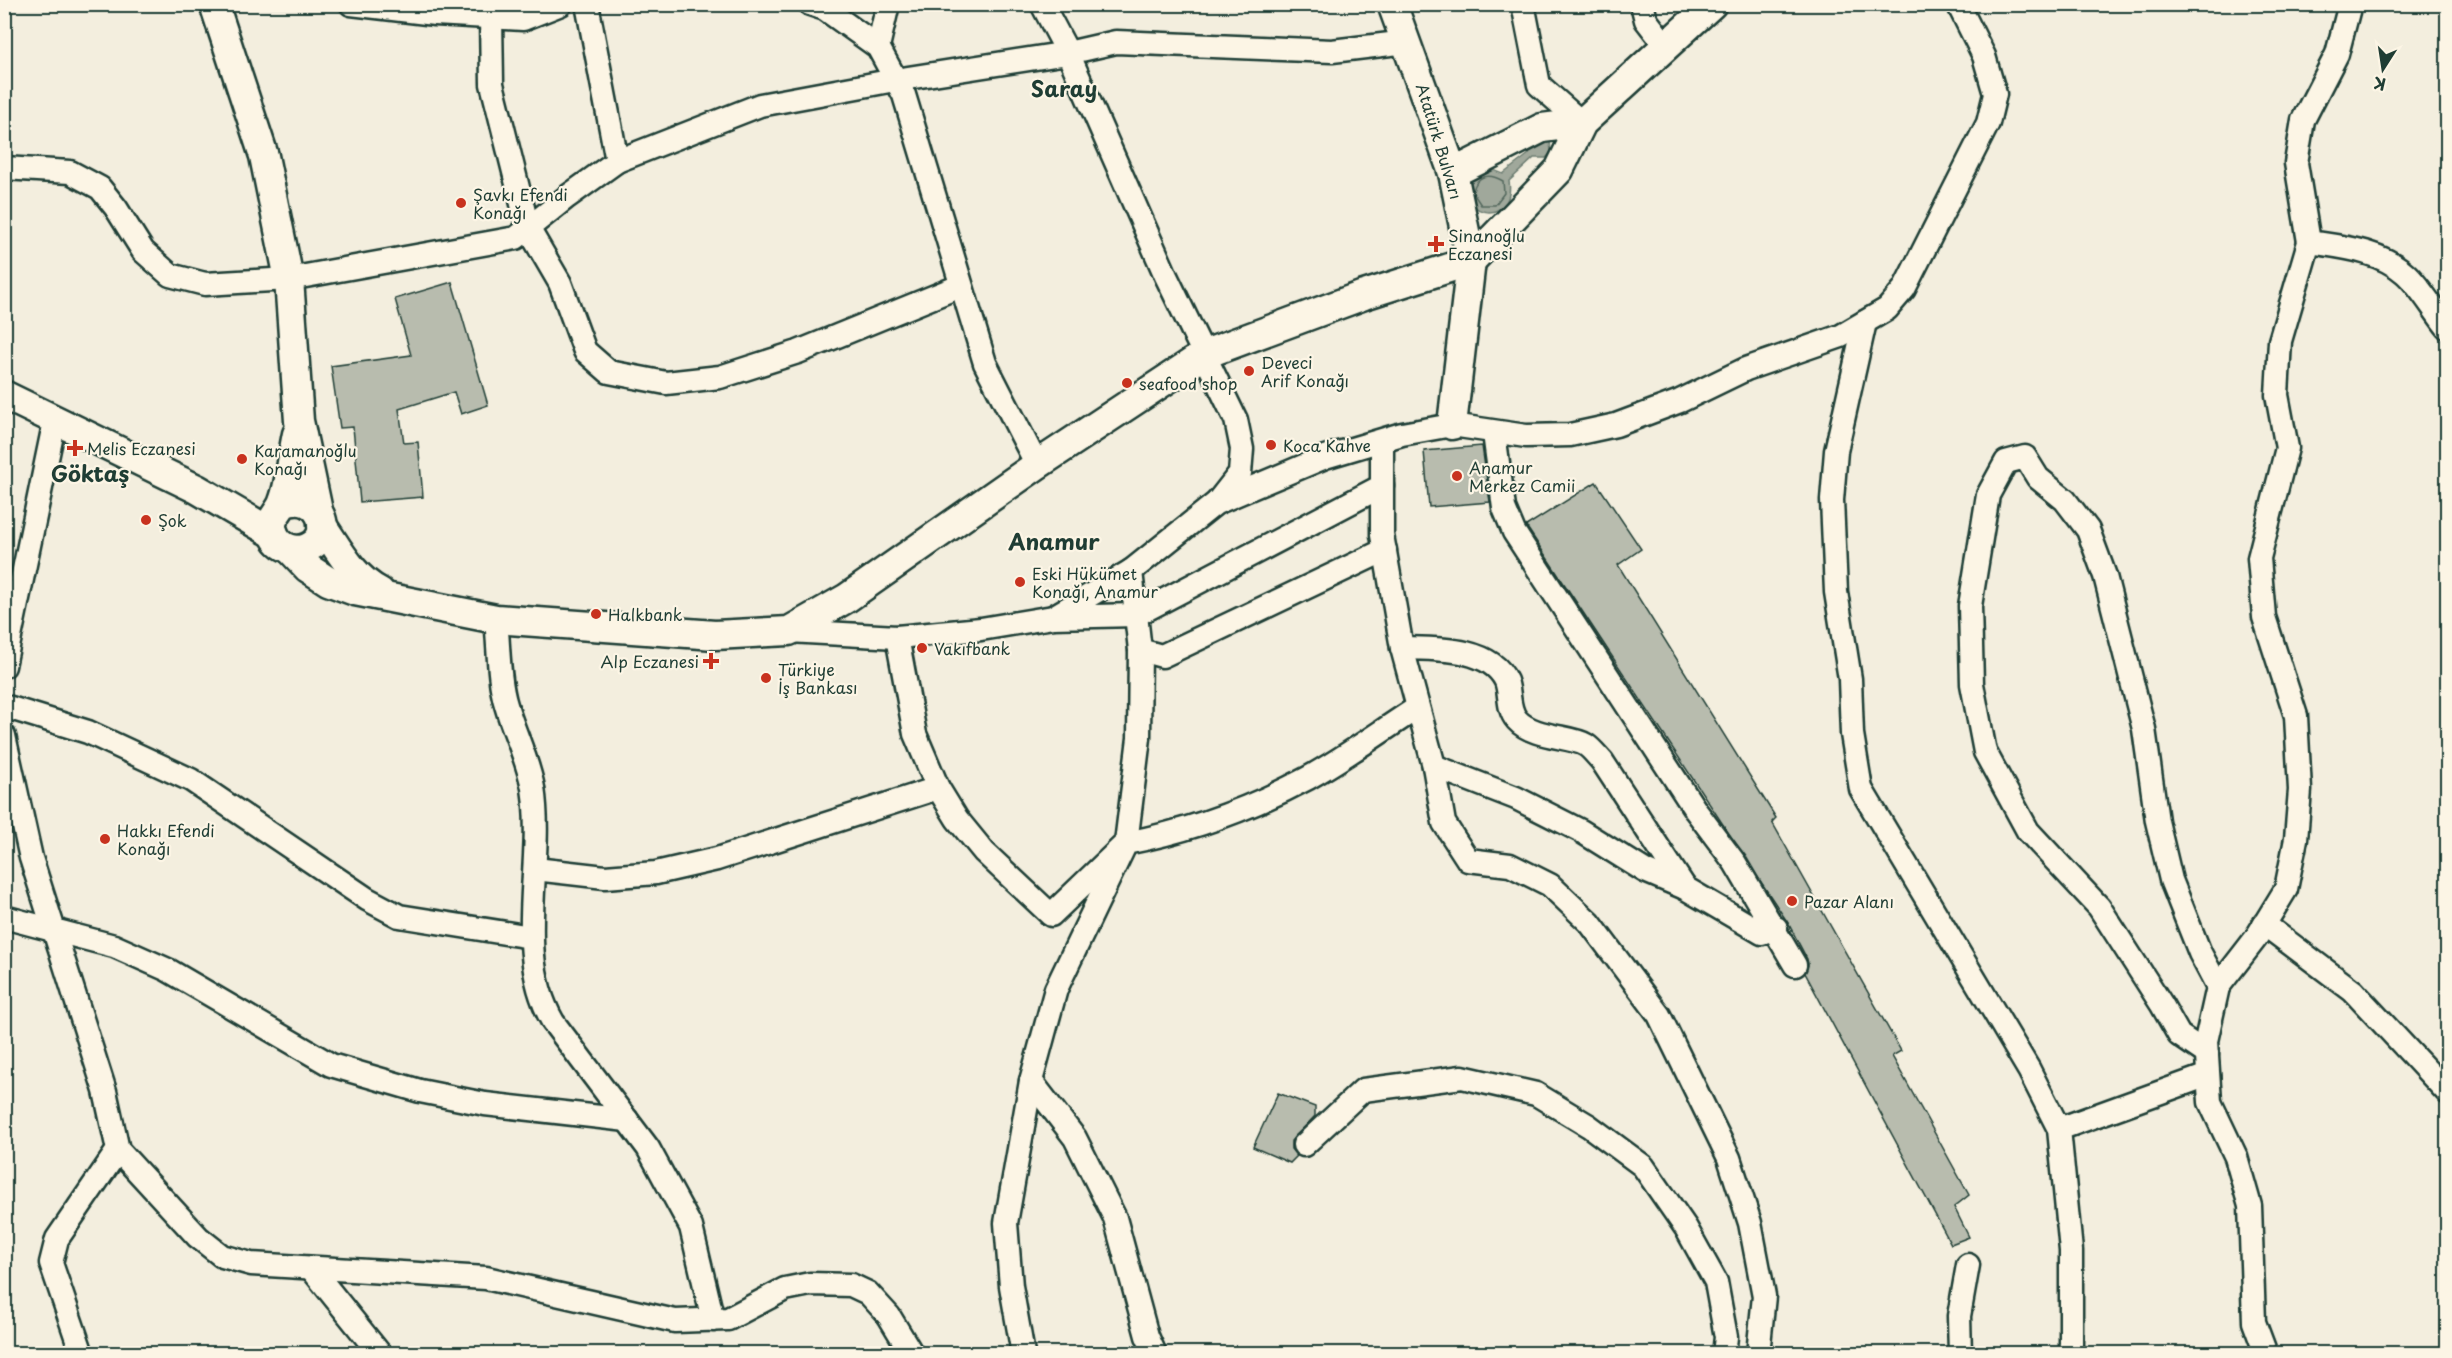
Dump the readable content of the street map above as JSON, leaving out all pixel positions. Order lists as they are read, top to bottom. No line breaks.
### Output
{"streets":{"street":["Atatürk Bulvarı"]},"districts":["Saray","Göktaş","Anamur"],"places":{"other":["Şavkı Efendi Konağı","Deveci Arif Konağı","seafood shop","Koca Kahve","Karamanoğlu Konağı","Anamur Merkez Camii","Şok","Eski Hükümet Konağı, Anamur","Halkbank","Vakıfbank","Türkiye İş Bankası","Hakkı Efendi Konağı","Pazar Alanı"],"health":["Sinanoğlu Eczanesi","Melis Eczanesi","Alp Eczanesi"]},"north":"bottom"}
